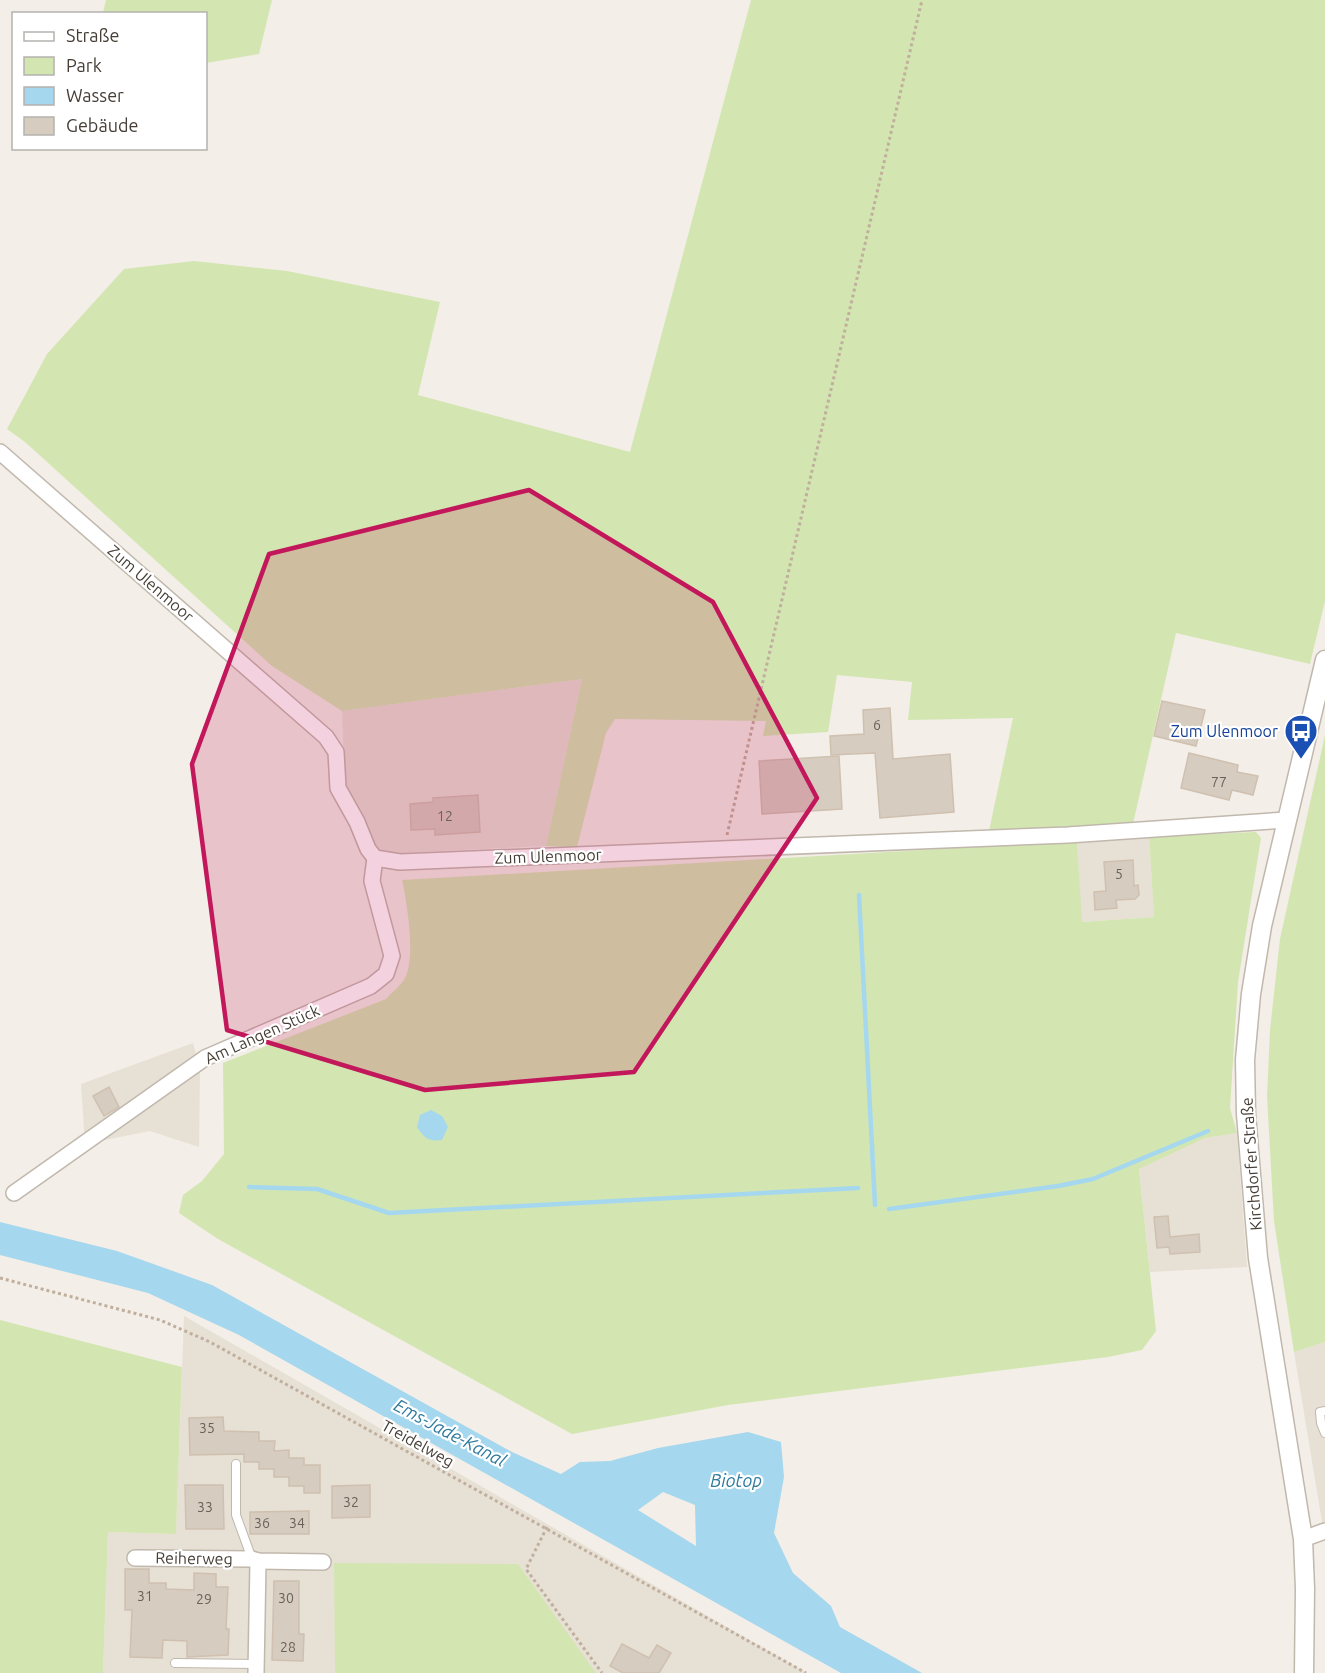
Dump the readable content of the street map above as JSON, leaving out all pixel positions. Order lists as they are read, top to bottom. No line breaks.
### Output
{"streets":{"street":["Zum Ulenmoor","Am Langen Stück","Kirchdorfer Straße","Reiherweg"],"path":["Treidelweg"]},"crossings":[["Zum Ulenmoor","Am Langen Stück"],["Zum Ulenmoor","Kirchdorfer Straße"]],"water":["Ems-Jade-Kanal","Biotop"],"places":{"bus stop":["Zum Ulenmoor"]},"house_numbers":["6","77","12","5","35","32","33","36","34","31","30","29","28"],"legend":["Straße","Park","Wasser","Gebäude"]}
